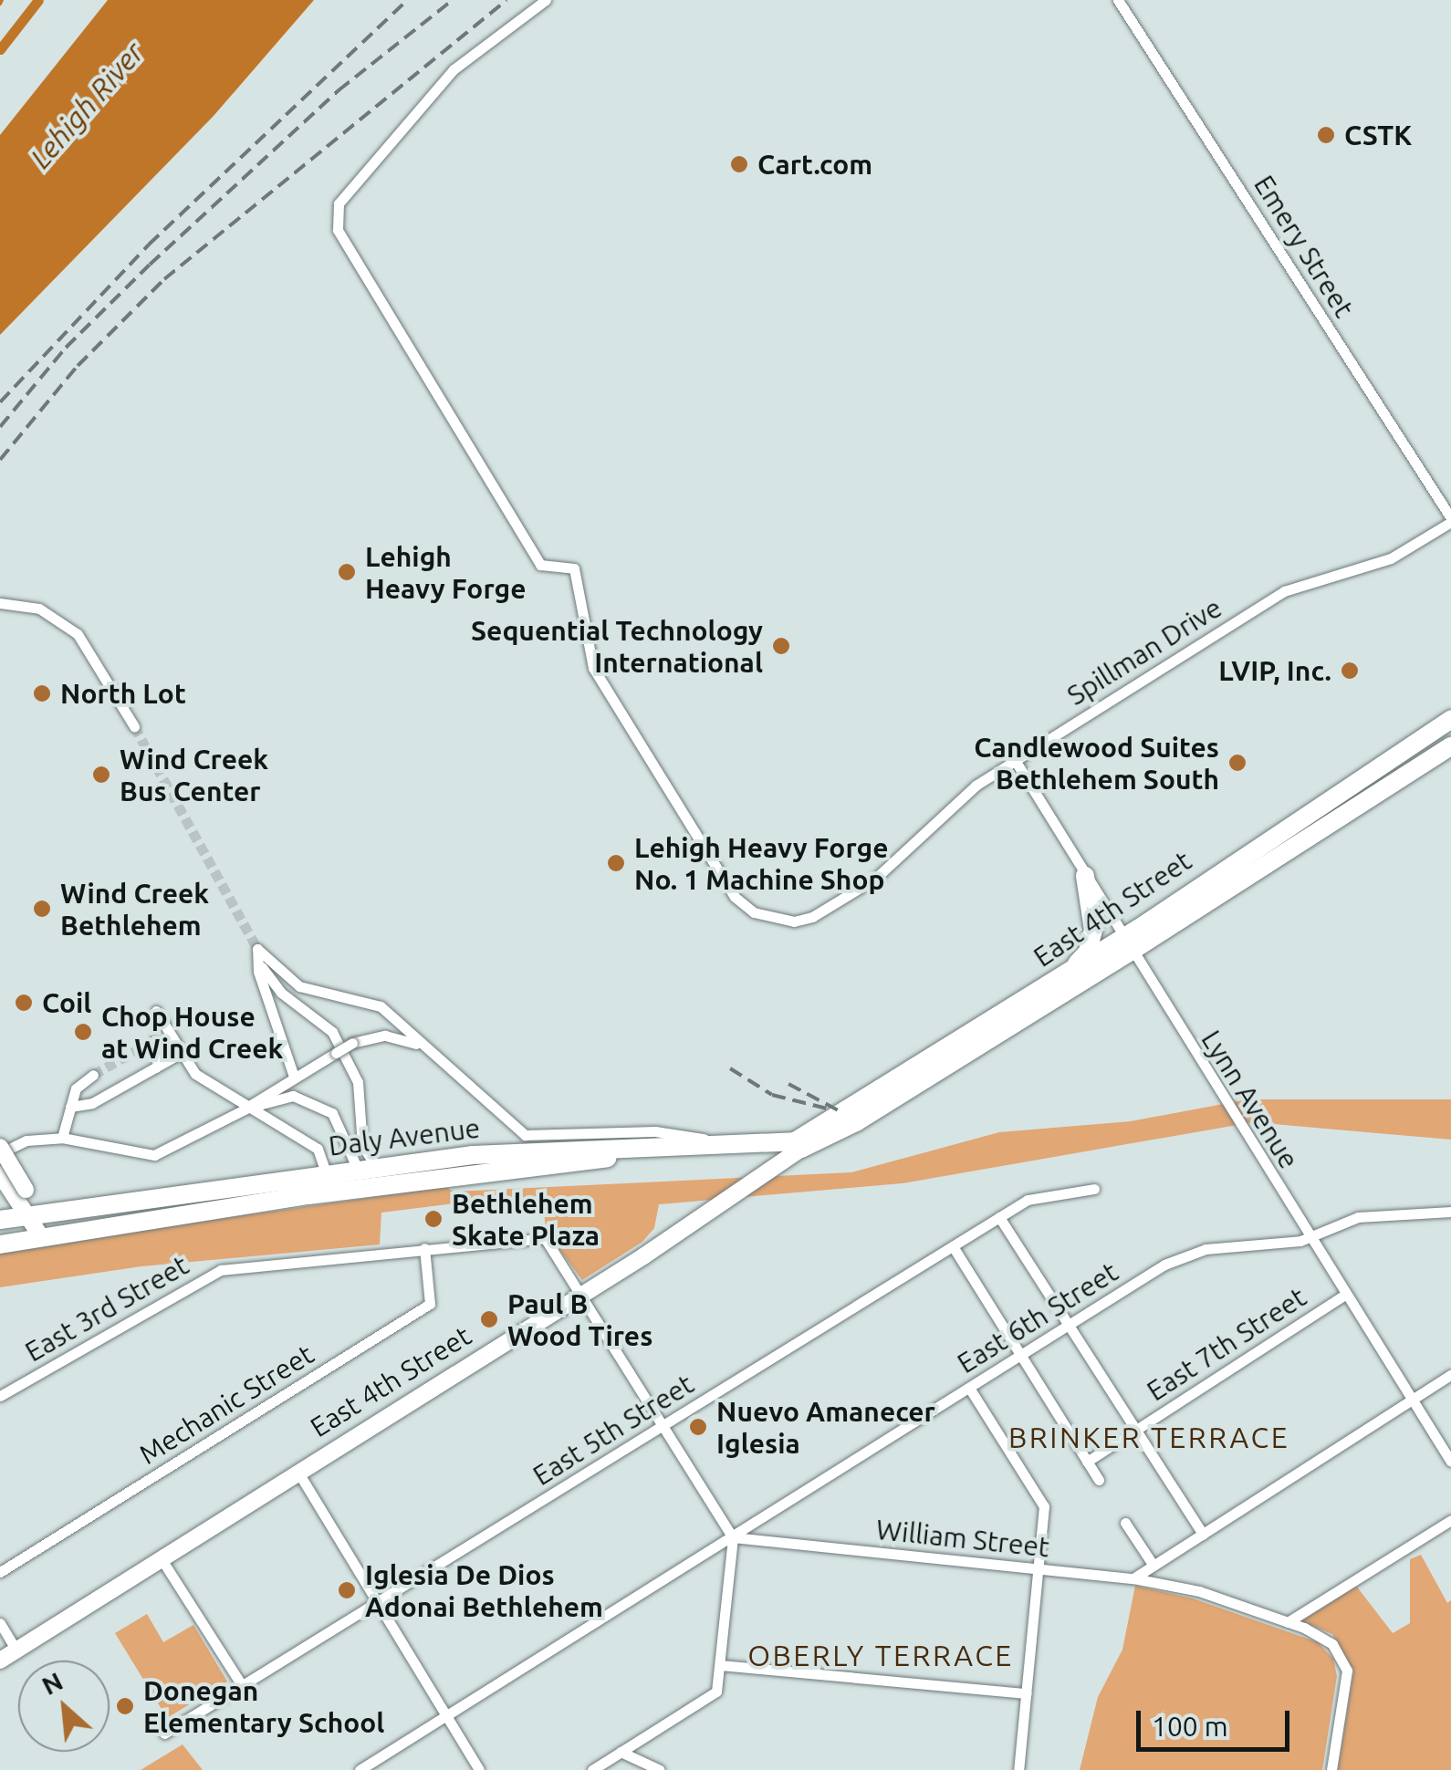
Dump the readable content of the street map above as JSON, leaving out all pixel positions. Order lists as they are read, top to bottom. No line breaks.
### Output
{"streets":{"highway":["East 4th Street","Daly Avenue"],"street":["Emery Street","Spillman Drive","Lynn Avenue","East 3rd Street","East 6th Street","East 7th Street","Mechanic Street","East 5th Street","William Street"]},"crossings":[["Emery Street","Spillman Drive"],["Spillman Drive","Lynn Avenue"],["East 4th Street","Lynn Avenue"],["East 4th Street","Daly Avenue"],["East 4th Street","East 3rd Street"],["Lynn Avenue","East 6th Street"],["Lynn Avenue","East 7th Street"],["East 3rd Street","Mechanic Street"],["East 6th Street","William Street"]],"districts":["BRINKER TERRACE","OBERLY TERRACE"],"water":["Lehigh River"],"places":["CSTK","Cart.com","Lehigh Heavy Forge","Sequential Technology International","LVIP, Inc.","North Lot","Candlewood Suites Bethlehem South","Wind Creek Bus Center","Lehigh Heavy Forge No. 1 Machine Shop","Wind Creek Bethlehem","Coil","Chop House at Wind Creek","Bethlehem Skate Plaza","Paul B Wood Tires","Nuevo Amanecer Iglesia","Iglesia De Dios Adonai Bethlehem","Donegan Elementary School"],"scale_bar":"100 m","north":"top left"}
